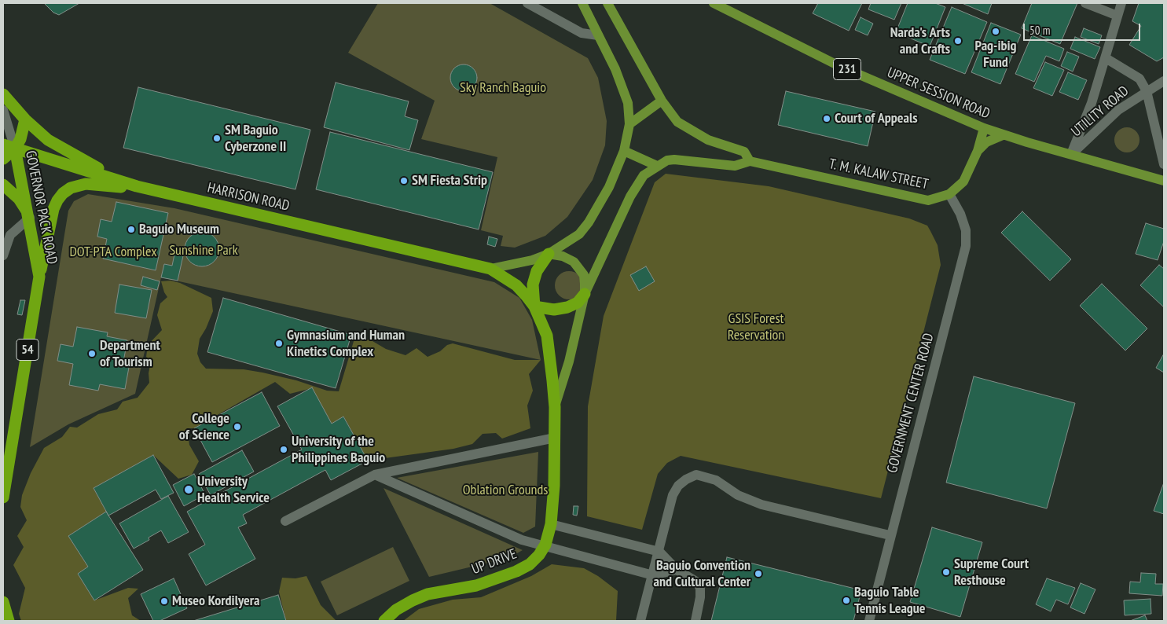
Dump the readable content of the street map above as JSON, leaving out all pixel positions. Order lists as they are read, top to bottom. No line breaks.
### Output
{"streets":{"highway":["HARRISON ROAD","GOVERNOR PACK ROAD","54","UP DRIVE"],"main road":["231","UPPER SESSION ROAD","T. M. KALAW STREET"],"street":["UTILITY ROAD","GOVERNMENT CENTER ROAD"]},"crossings":[["UPPER SESSION ROAD","UTILITY ROAD"],["UPPER SESSION ROAD","T. M. KALAW STREET"],["T. M. KALAW STREET","GOVERNMENT CENTER ROAD"],["T. M. KALAW STREET","UP DRIVE"],["HARRISON ROAD","GOVERNOR PACK ROAD"],["HARRISON ROAD","UP DRIVE"],["GOVERNOR PACK ROAD","54"]],"parks":["Sky Ranch Baguio","Sunshine Park","DOT-PTA Complex","GSIS Forest Reservation","Oblation Grounds"],"places":["Pag-ibig Fund","Narda's Arts and Crafts","Court of Appeals","SM Baguio Cyberzone II","SM Fiesta Strip","Baguio Museum","Gymnasium and Human Kinetics Complex","Department of Tourism","College of Science","University of the Philippines Baguio","University Health Service","Supreme Court Resthouse","Baguio Convention and Cultural Center","Baguio Table Tennis League","Museo Kordilyera"],"scale_bar":"50 m"}
